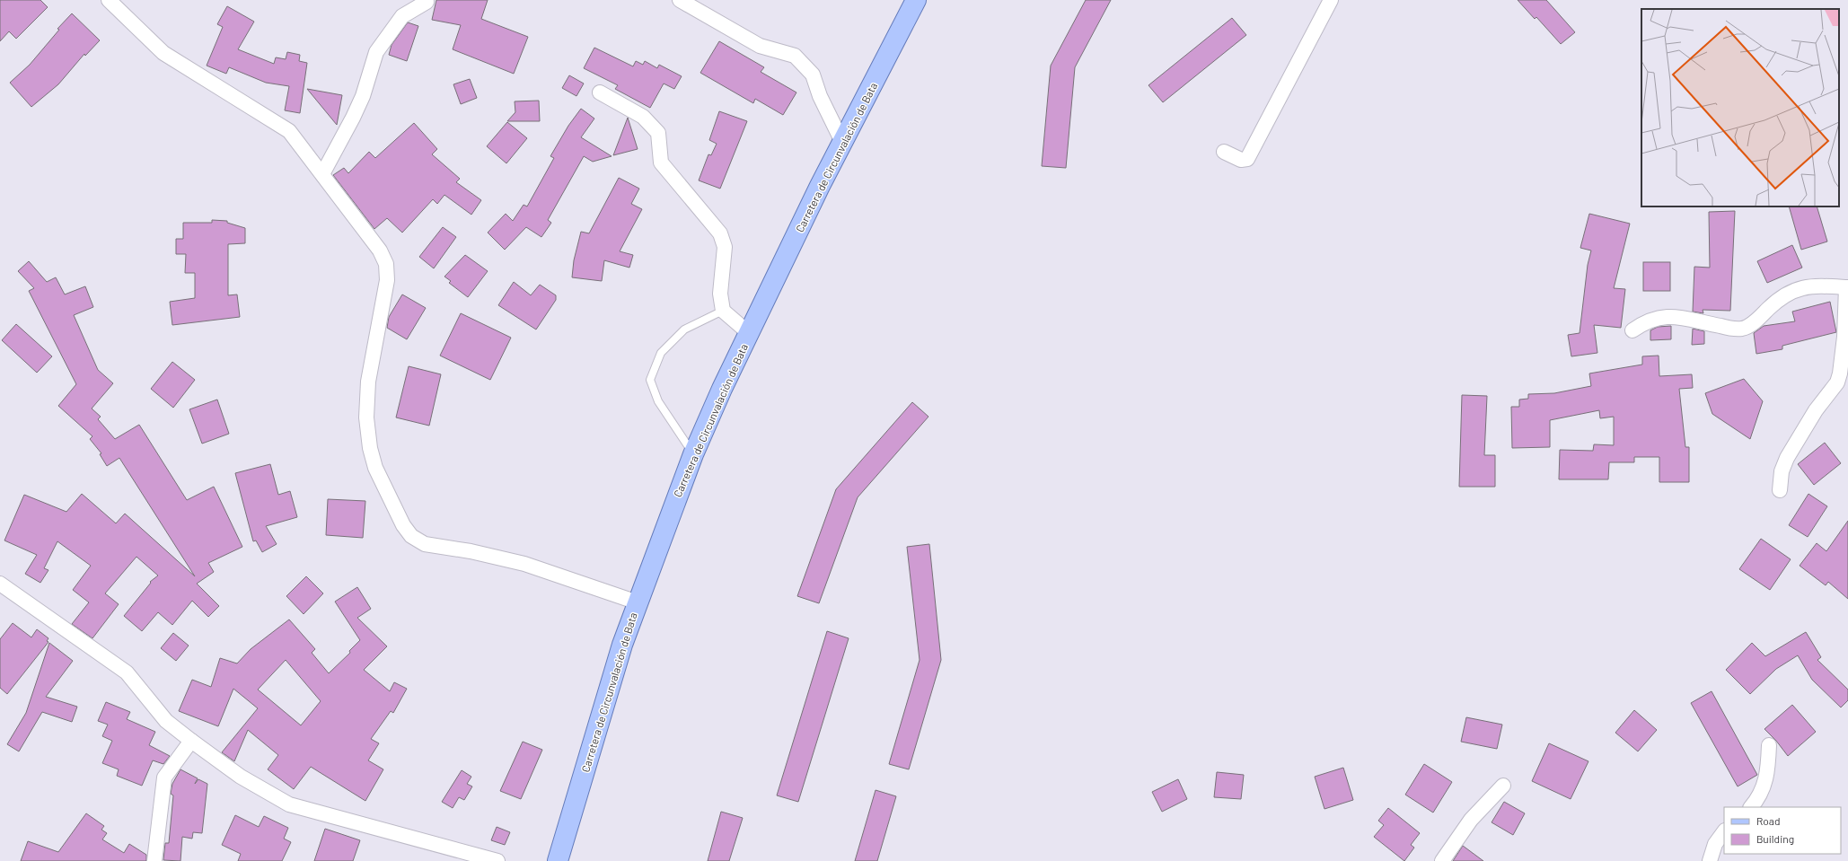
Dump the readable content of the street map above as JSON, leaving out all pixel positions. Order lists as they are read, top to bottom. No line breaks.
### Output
{"streets":{"main road":["Carretera de Circunvalación de Bata"]},"legend":["Road","Building"]}
